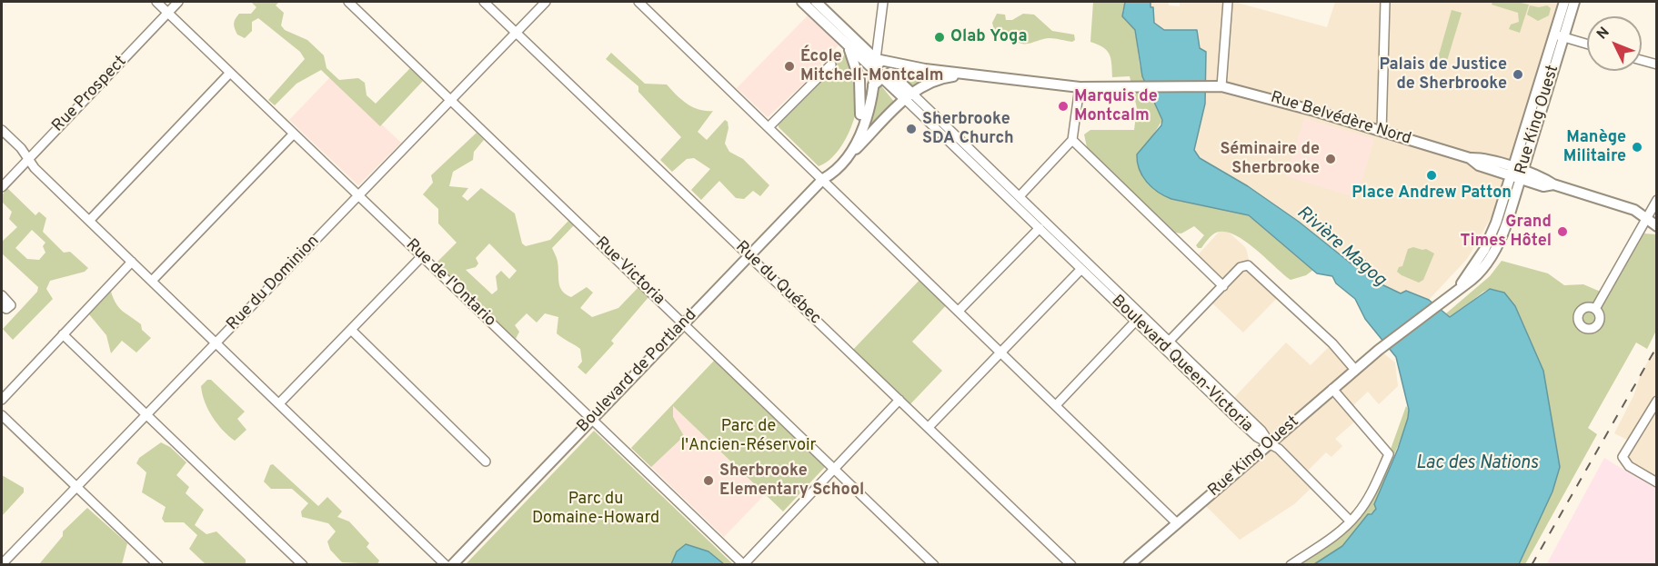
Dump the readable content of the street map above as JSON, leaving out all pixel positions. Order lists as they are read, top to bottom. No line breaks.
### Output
{"streets":{"main road":["Rue Belvédère Nord","Rue King Ouest","Boulevard Queen-Victoria","Boulevard de Portland"],"street":["Rue Prospect","Rue Victoria","Rue du Dominion","Rue de l'Ontario","Rue du Québec"]},"crossings":[["Rue Prospect","Rue de l'Ontario"],["Rue Belvédère Nord","Rue King Ouest"],["Rue King Ouest","Boulevard Queen-Victoria"],["Rue Victoria","Rue du Dominion"],["Rue Victoria","Boulevard de Portland"],["Rue du Dominion","Rue de l'Ontario"],["Rue du Dominion","Rue du Québec"],["Rue de l'Ontario","Boulevard de Portland"],["Rue du Québec","Boulevard de Portland"],["Boulevard Queen-Victoria","Boulevard de Portland"]],"water":["Rivière Magog","Lac des Nations"],"parks":["Parc de l'Ancien-Réservoir","Parc du Domaine-Howard"],"places":["Olab Yoga","École Mitchell-Montcalm","Palais de Justice de Sherbrooke","Marquis de Montcalm","Sherbrooke SDA Church","Manège Militaire","Séminaire de Sherbrooke","Place Andrew Patton","Grand Times Hôtel","Sherbrooke Elementary School"],"north":"top left"}
